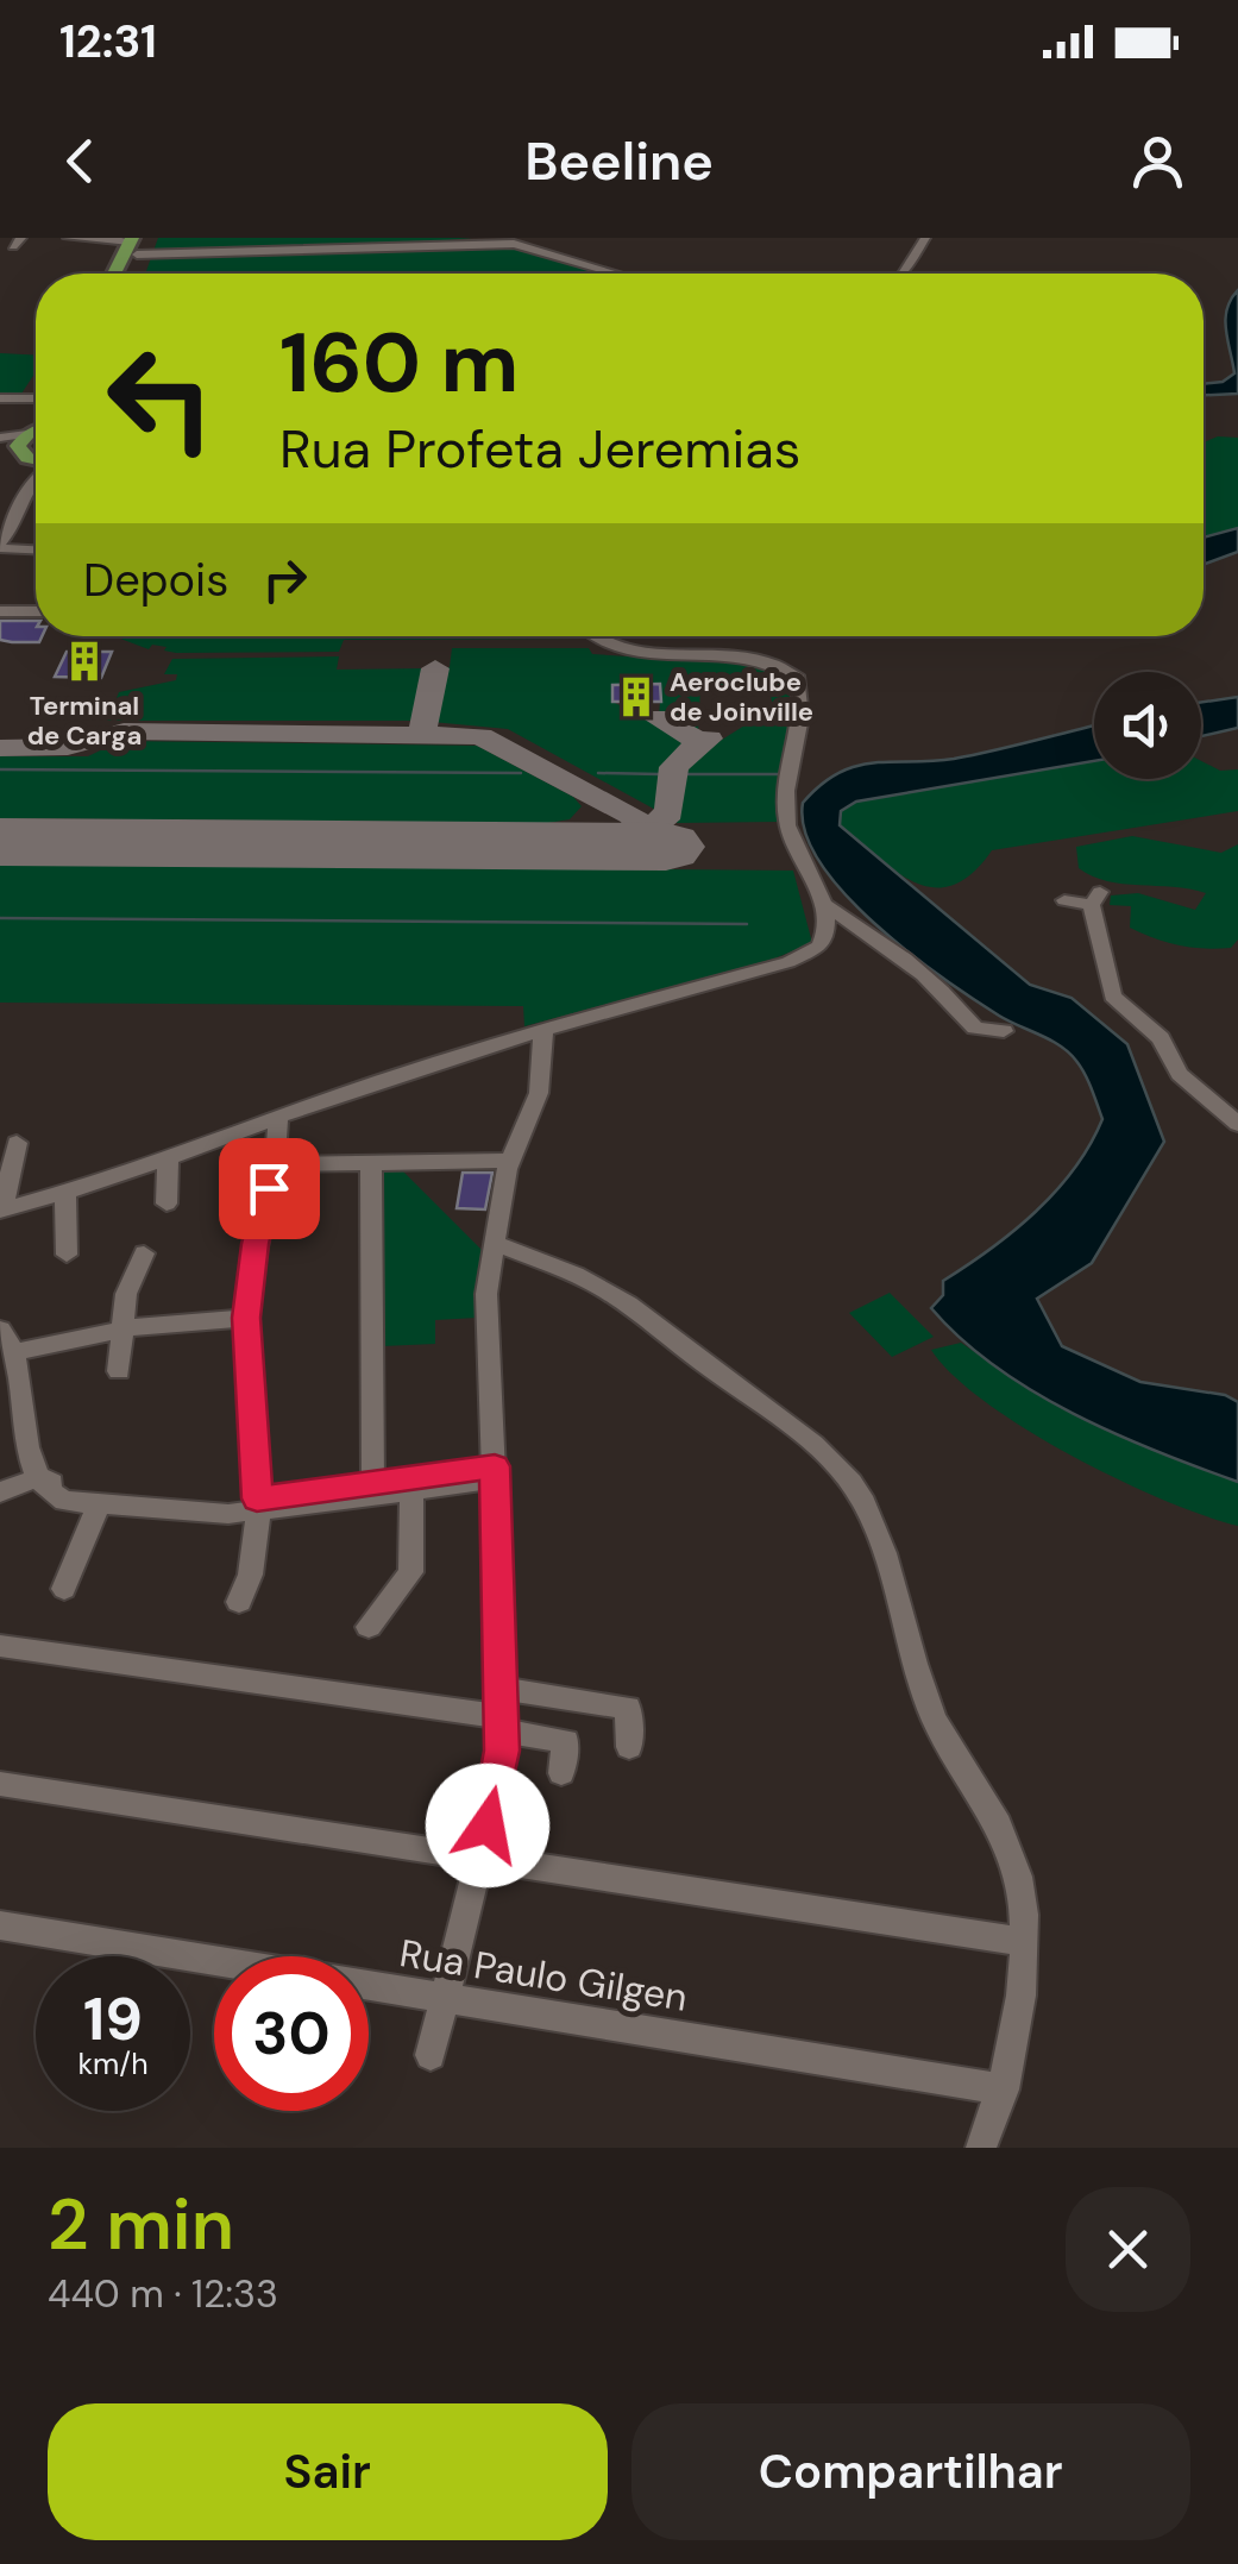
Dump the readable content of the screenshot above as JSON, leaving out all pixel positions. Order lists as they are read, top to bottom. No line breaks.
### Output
{"streets":{"street":["Rua Paulo Gilgen"]},"places":{"building":["Terminal de Carga","Aeroclube de Joinville"]},"page":{"status":"12:31","header":"Beeline","turn":["160 m","Rua Profeta Jeremias"],"then":"Depois","speed":"19 km/h","limit":"30","heading":["2 min","440 m · 12:33"],"buttons":["Sair","Compartilhar"]}}
